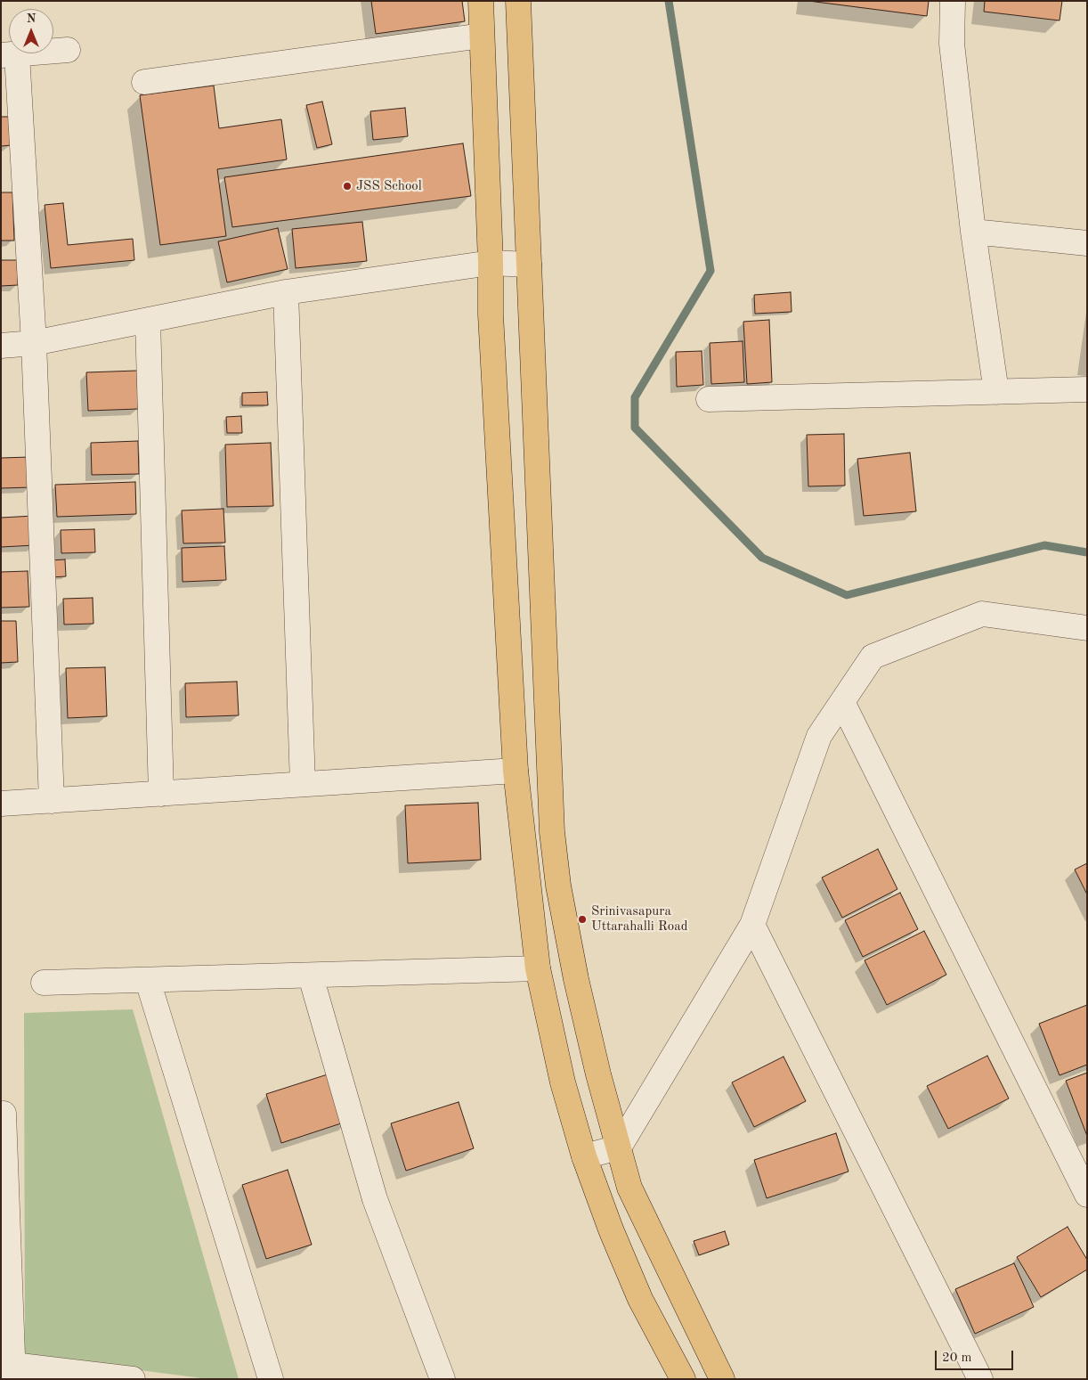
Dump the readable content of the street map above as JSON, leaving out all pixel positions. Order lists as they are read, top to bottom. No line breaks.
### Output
{"places":["JSS School","Srinivasapura Uttarahalli Road"],"scale_bar":"20 m","north":"top"}
